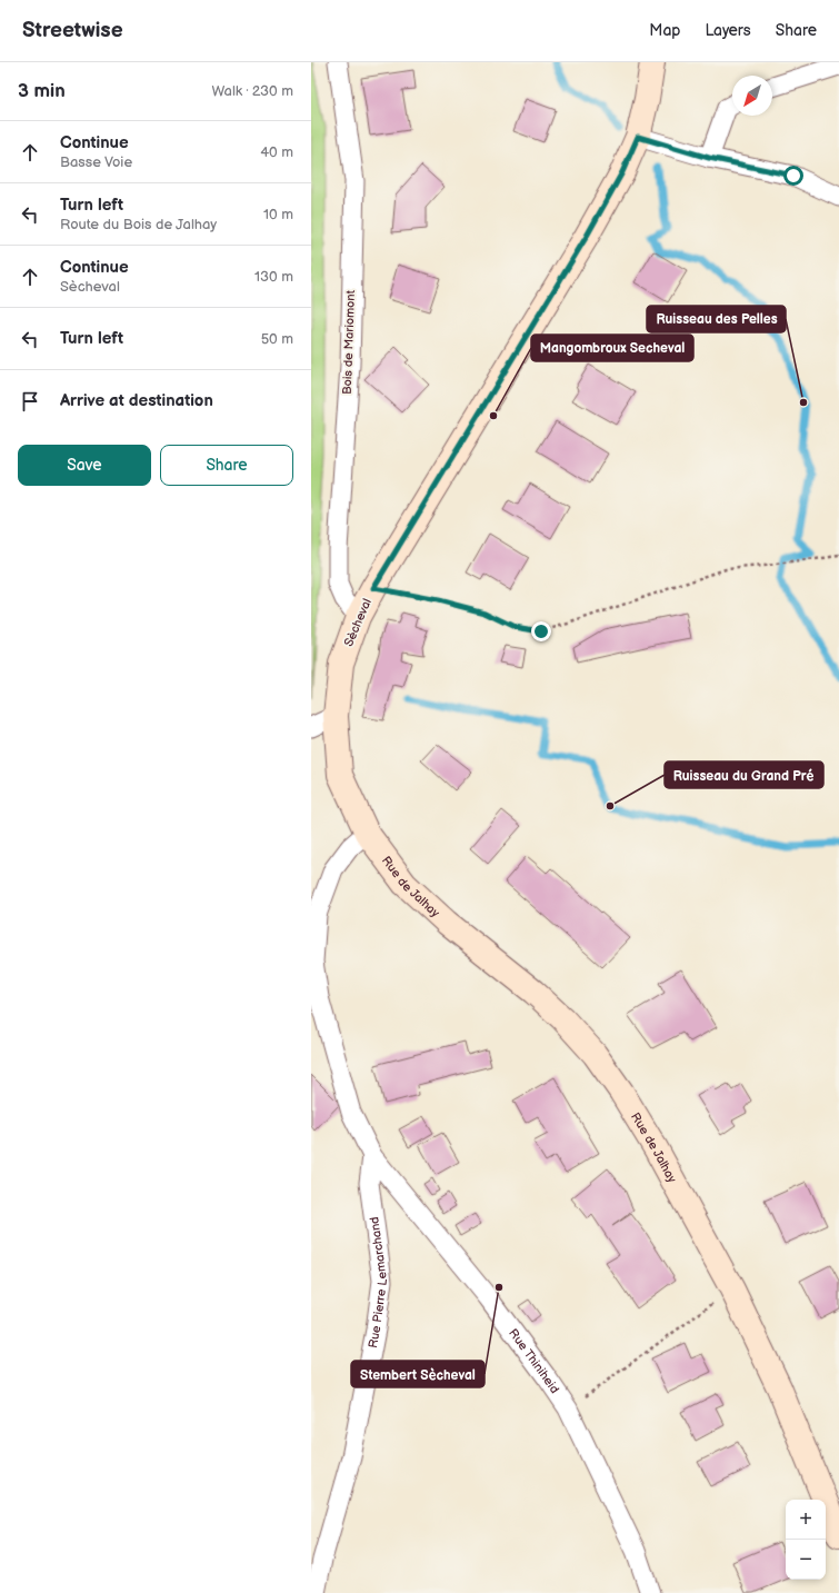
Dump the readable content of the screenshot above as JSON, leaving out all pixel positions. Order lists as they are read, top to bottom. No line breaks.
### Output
{"streets":{"main road":["Sècheval","Rue de Jalhay"],"street":["Bois de Mariomont","Rue Pierre Lemarchand","Rue Thiniheid"]},"crossings":[["Bois de Mariomont","Sècheval"],["Sècheval","Rue de Jalhay"],["Rue Pierre Lemarchand","Rue Thiniheid"]],"places":["Ruisseau des Pelles","Mangombroux Secheval","Ruisseau du Grand Pré","Stembert Sècheval"],"north":"bottom left","page":{"header":"Streetwise","nav":["Map","Layers","Share"],"heading":["3 min","Walk · 230 m"],"list":[["Continue","Basse Voie","40 m"],["Turn left","Route du Bois de Jalhay","10 m"],["Continue","Sècheval","130 m"],["Turn left","50 m"],"Arrive at destination"],"buttons":["Save","Share"],"map_buttons":["+","−"]}}
